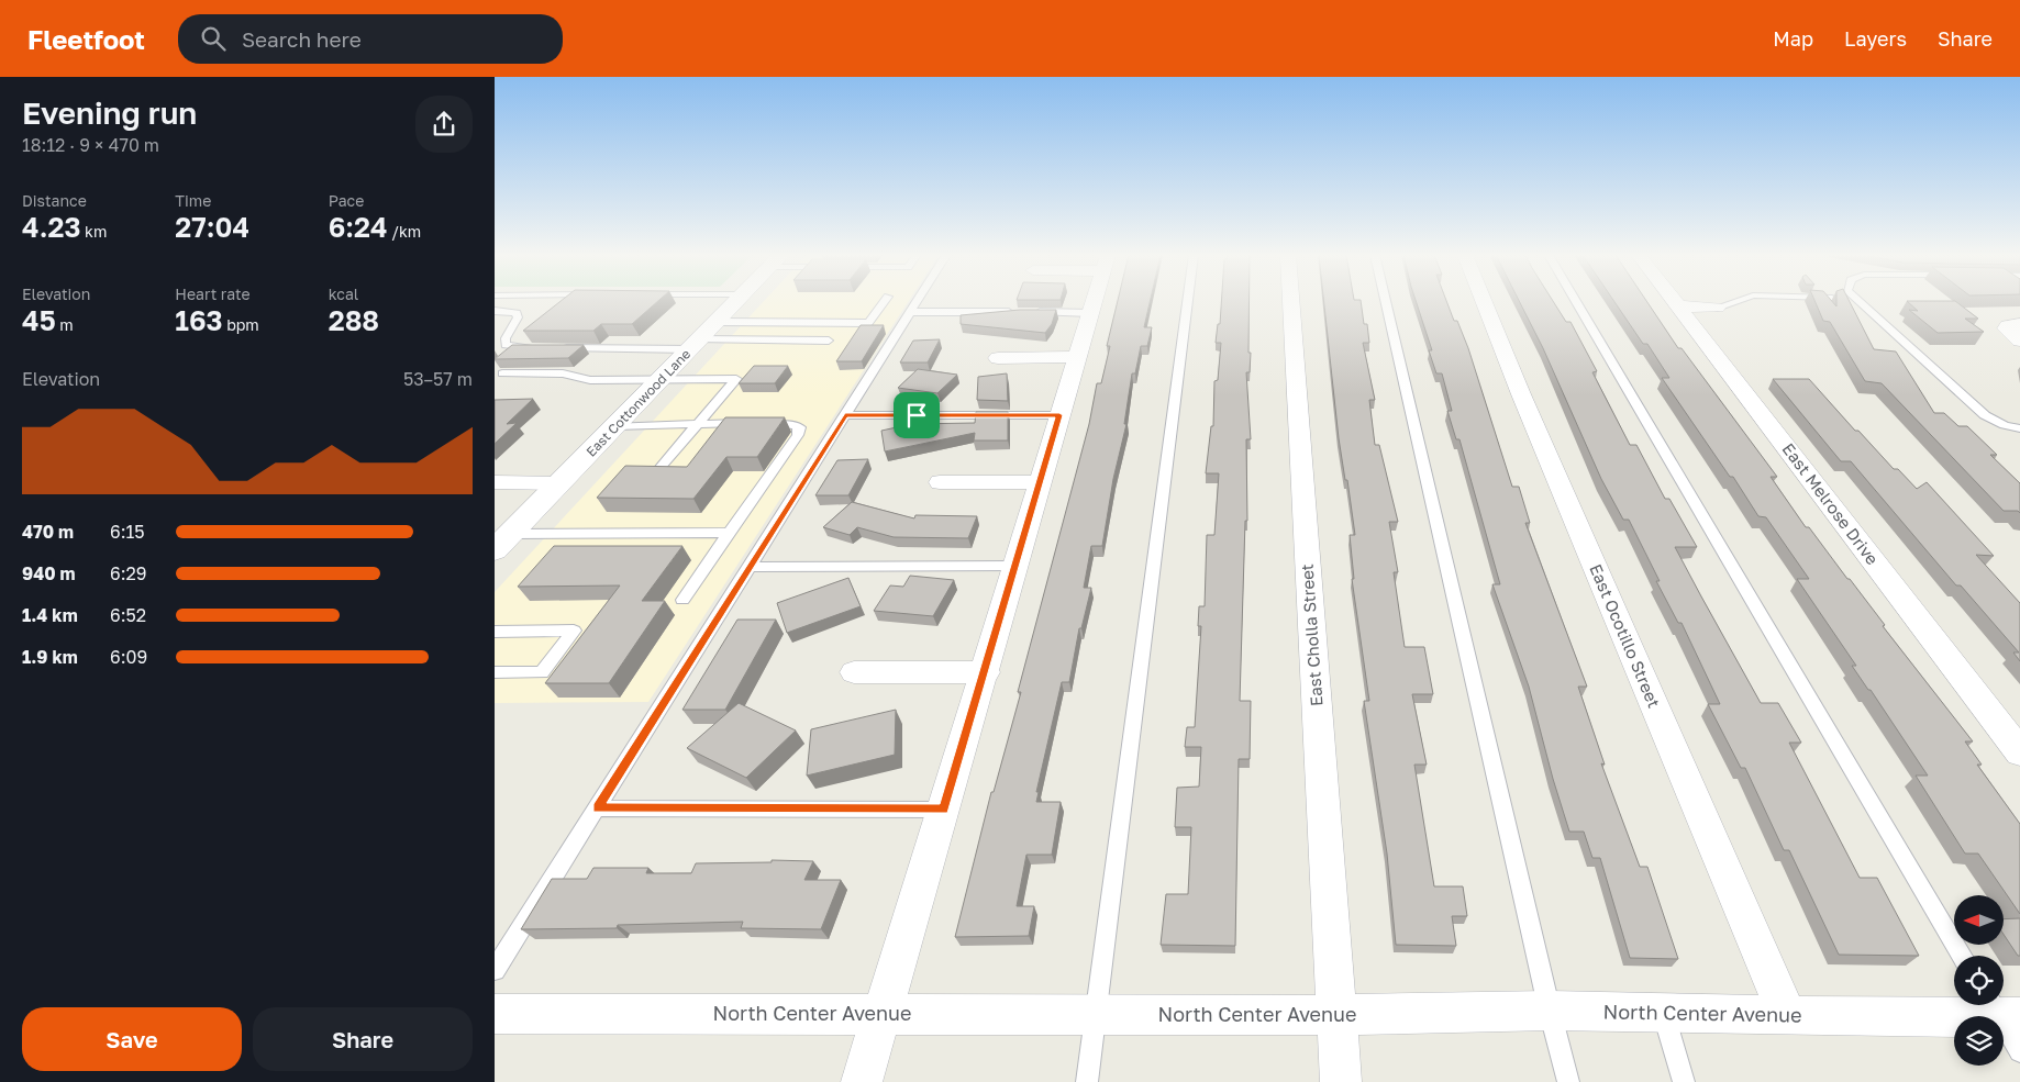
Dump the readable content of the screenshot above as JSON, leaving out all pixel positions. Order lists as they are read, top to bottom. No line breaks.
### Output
{"streets":{"main road":["East Cottonwood Lane"],"street":["East Melrose Drive","East Cholla Street","East Ocotillo Street","North Center Avenue"]},"crossings":[["East Cholla Street","North Center Avenue"],["East Ocotillo Street","North Center Avenue"]],"north":"left","page":{"header":"Fleetfoot","search":"Search here","nav":["Map","Layers","Share"],"heading":["Evening run","18:12 · 9 × 470 m"],"stats":[["Distance","4.23 km"],["Time","27:04"],["Pace","6:24 /km"],["Elevation","45 m"],["Heart rate","163 bpm"],["kcal","288"]],"chart":["Elevation","53–57 m"],"list":[{"name":"470 m","note":"6:15"},{"name":"940 m","note":"6:29"},{"name":"1.4 km","note":"6:52"},{"name":"1.9 km","note":"6:09"}],"buttons":["Save","Share"]}}
